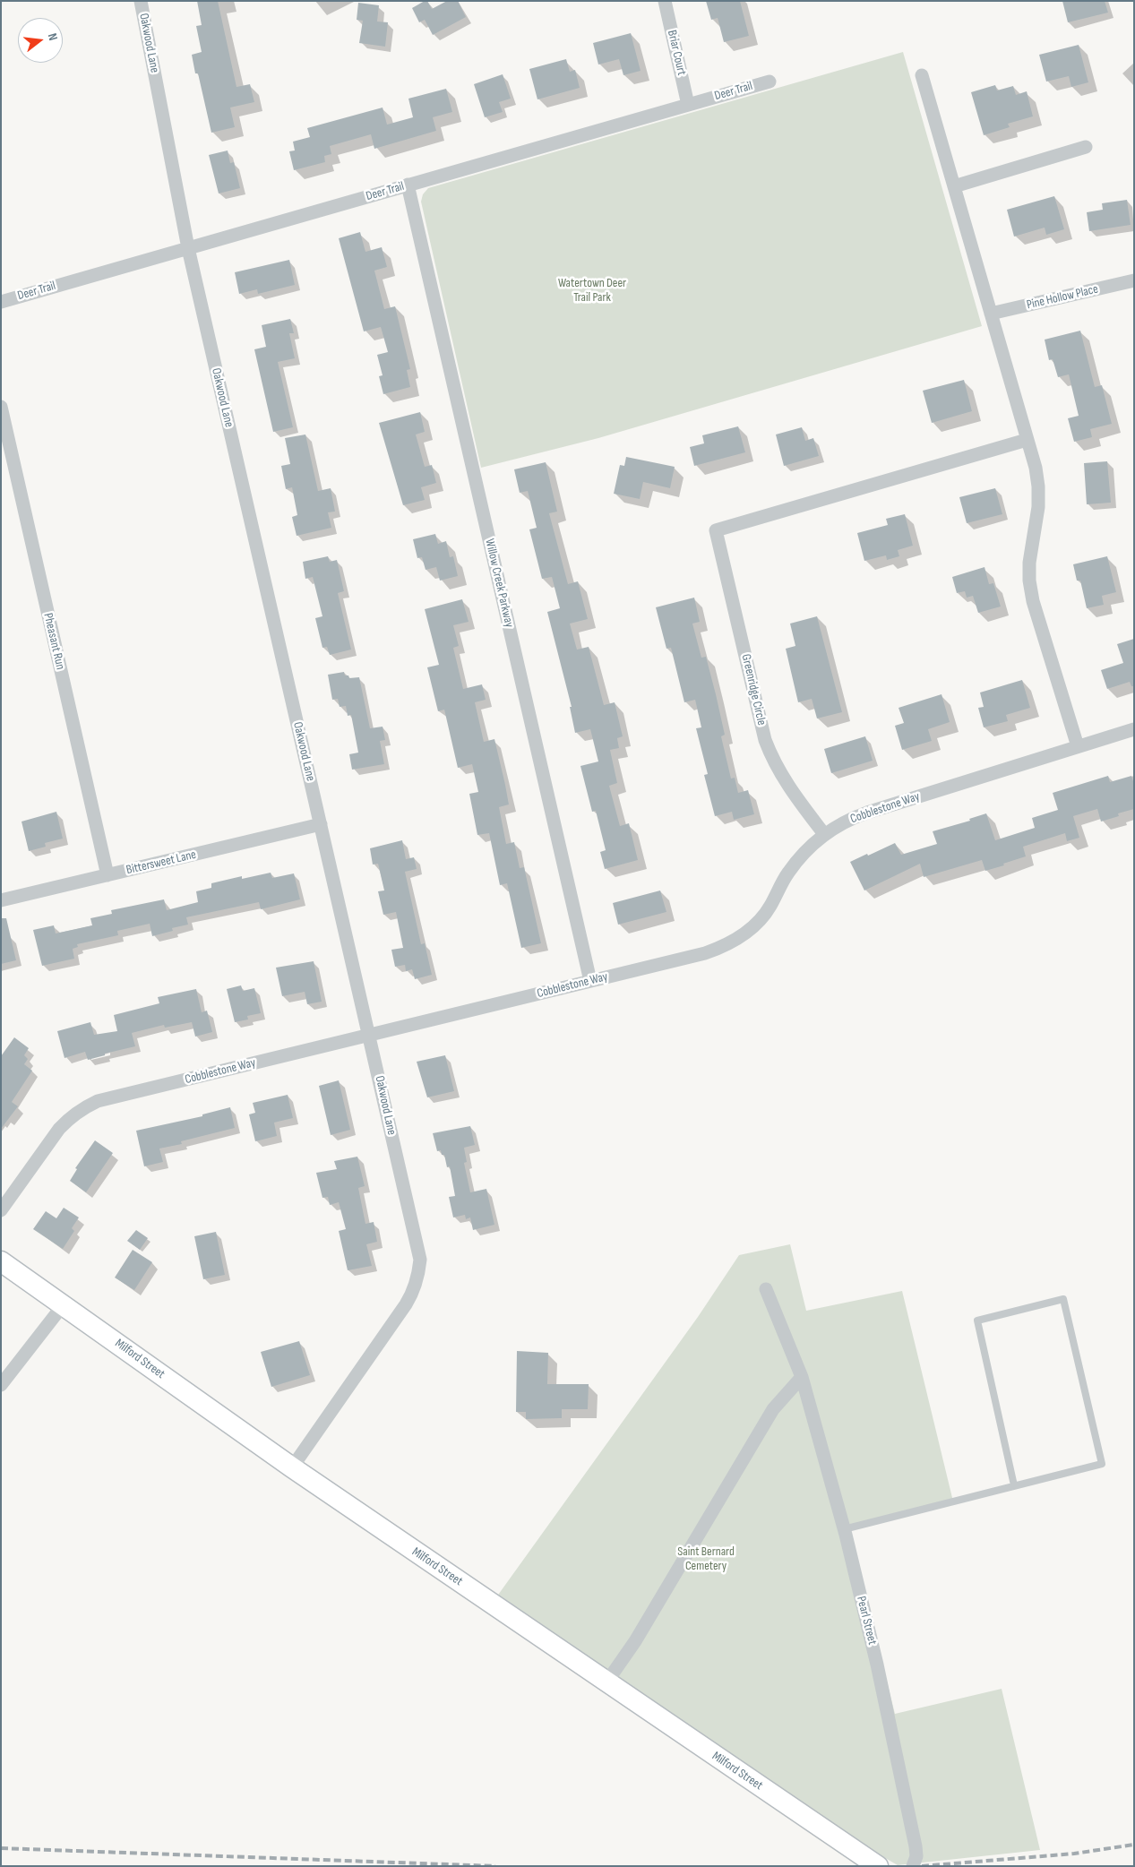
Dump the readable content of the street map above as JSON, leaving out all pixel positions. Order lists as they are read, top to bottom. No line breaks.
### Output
{"streets":{"main road":["Milford Street"],"street":["Oakwood Lane","Briar Court","Deer Trail","Pine Hollow Place","Willow Creek Parkway","Pheasant Run","Greenridge Circle","Cobblestone Way","Bittersweet Lane","Pearl Street"]},"crossings":[["Oakwood Lane","Deer Trail"],["Oakwood Lane","Cobblestone Way"],["Oakwood Lane","Bittersweet Lane"],["Oakwood Lane","Milford Street"],["Briar Court","Deer Trail"],["Deer Trail","Willow Creek Parkway"],["Willow Creek Parkway","Cobblestone Way"],["Pheasant Run","Bittersweet Lane"],["Greenridge Circle","Cobblestone Way"]],"parks":["Watertown Deer Trail Park","Saint Bernard Cemetery"],"north":"right"}
